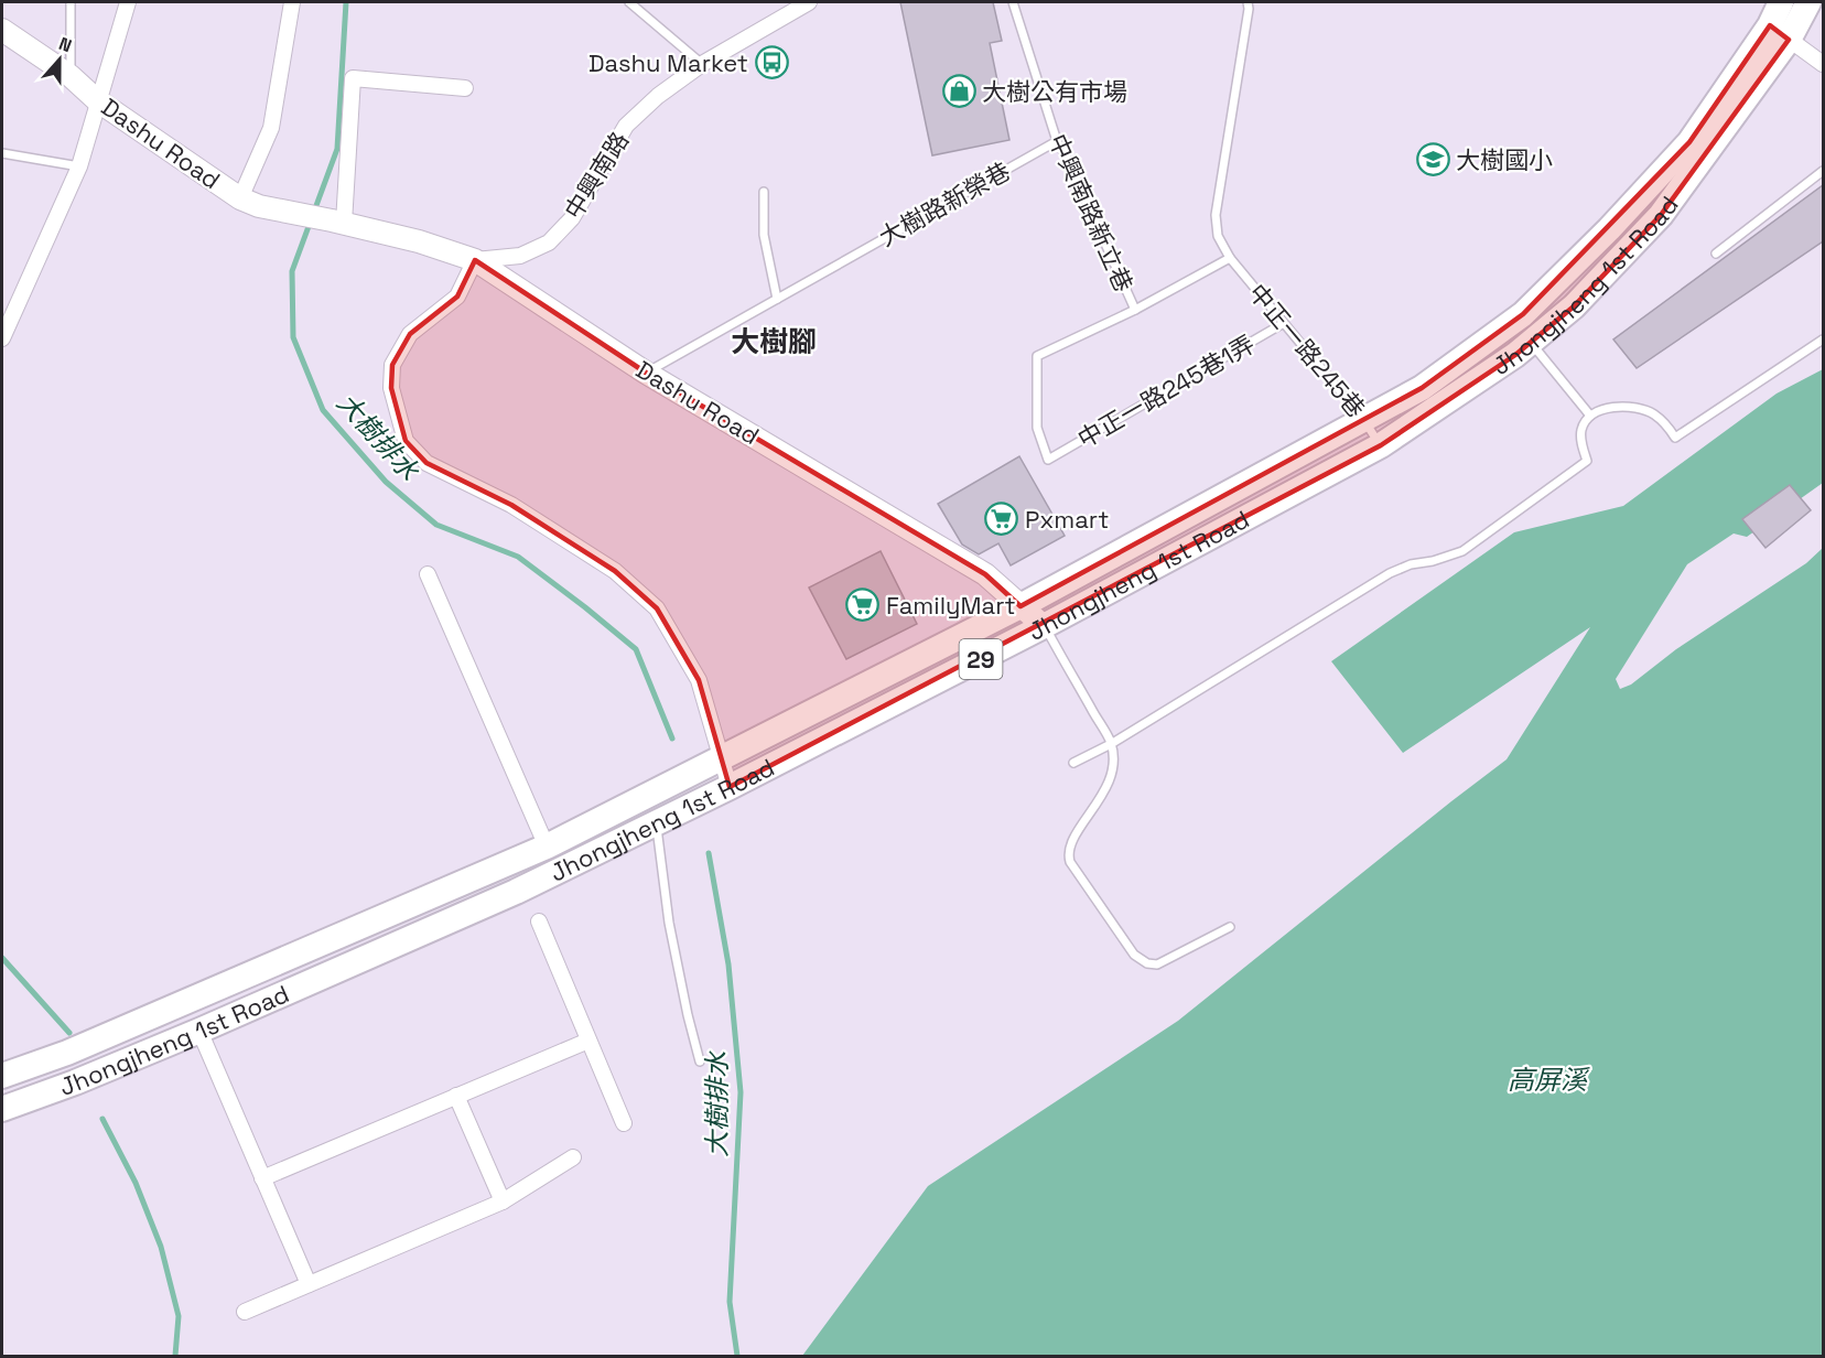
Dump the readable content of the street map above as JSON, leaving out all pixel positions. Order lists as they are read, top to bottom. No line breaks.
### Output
{"streets":{"main road":["Jhongjheng 1st Road","29"],"street":["Dashu Road","中興南路"],"lane":["大樹路新榮巷","中興南路新立巷","中正一路245巷","中正一路245巷1弄"]},"crossings":[["Dashu Road","中興南路"],["Dashu Road","大樹路新榮巷"],["Dashu Road","Jhongjheng 1st Road"],["大樹路新榮巷","中興南路新立巷"],["中興南路新立巷","中正一路245巷1弄"],["Jhongjheng 1st Road","中正一路245巷"],["中正一路245巷","中正一路245巷1弄"]],"districts":["大樹腳"],"water":["大樹排水","高屏溪"],"places":{"bus stop":["Dashu Market"],"shop":["大樹公有市場"],"school or university":["大樹國小"],"supermarket":["Pxmart","FamilyMart"]},"north":"top"}
